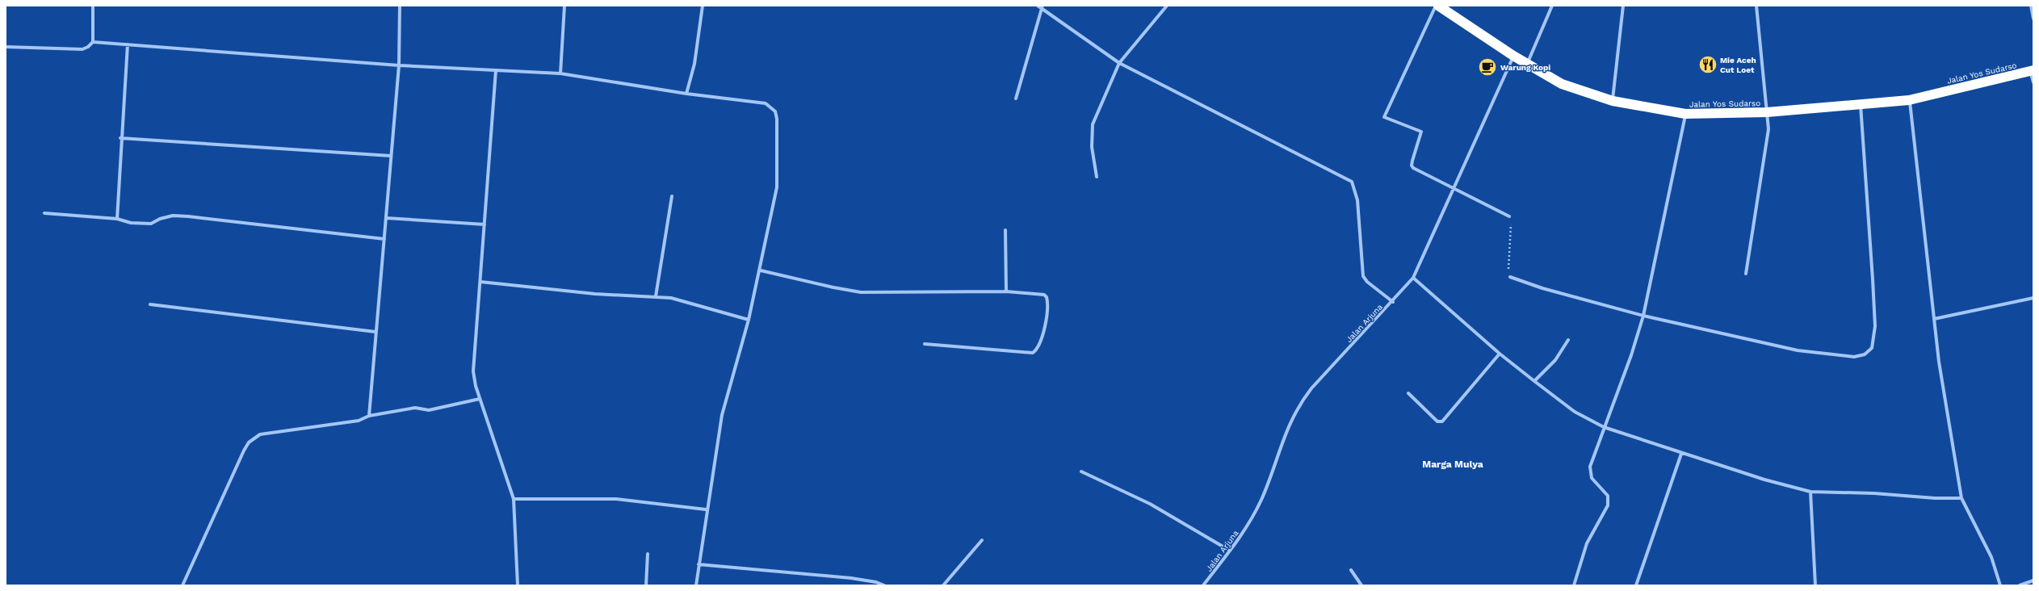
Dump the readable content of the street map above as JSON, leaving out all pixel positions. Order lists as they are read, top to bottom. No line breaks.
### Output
{"streets":{"highway":["Jalan Yos Sudarso"],"street":["Jalan Arjuna"]},"crossings":[["Jalan Yos Sudarso","Jalan Arjuna"]],"districts":["Marga Mulya"],"places":{"restaurant":["Mie Aceh Cut Loet"],"cafe":["Warung Kopi"]}}
